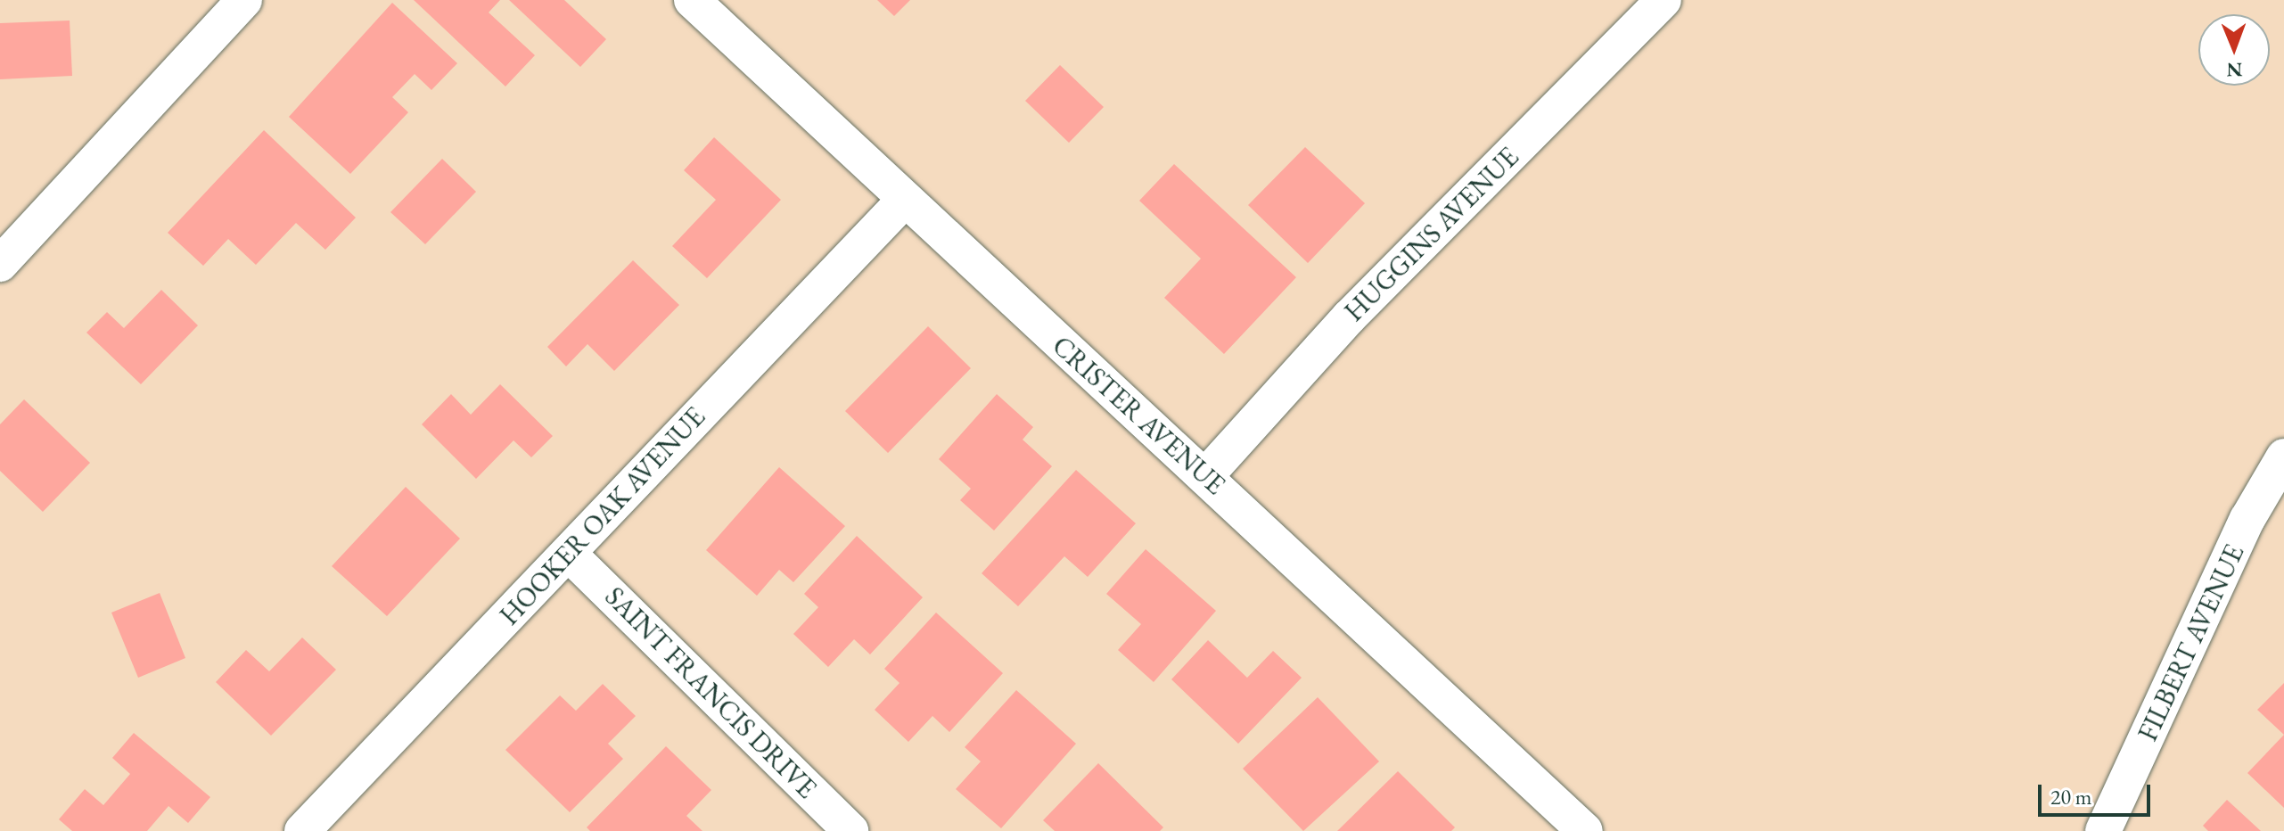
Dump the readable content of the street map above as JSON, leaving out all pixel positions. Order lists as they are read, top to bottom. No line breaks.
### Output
{"streets":{"street":["HUGGINS AVENUE","CRISTER AVENUE","HOOKER OAK AVENUE","FILBERT AVENUE","SAINT FRANCIS DRIVE"]},"crossings":[["HUGGINS AVENUE","CRISTER AVENUE"],["CRISTER AVENUE","HOOKER OAK AVENUE"],["HOOKER OAK AVENUE","SAINT FRANCIS DRIVE"]],"scale_bar":"20 m","north":"bottom"}
